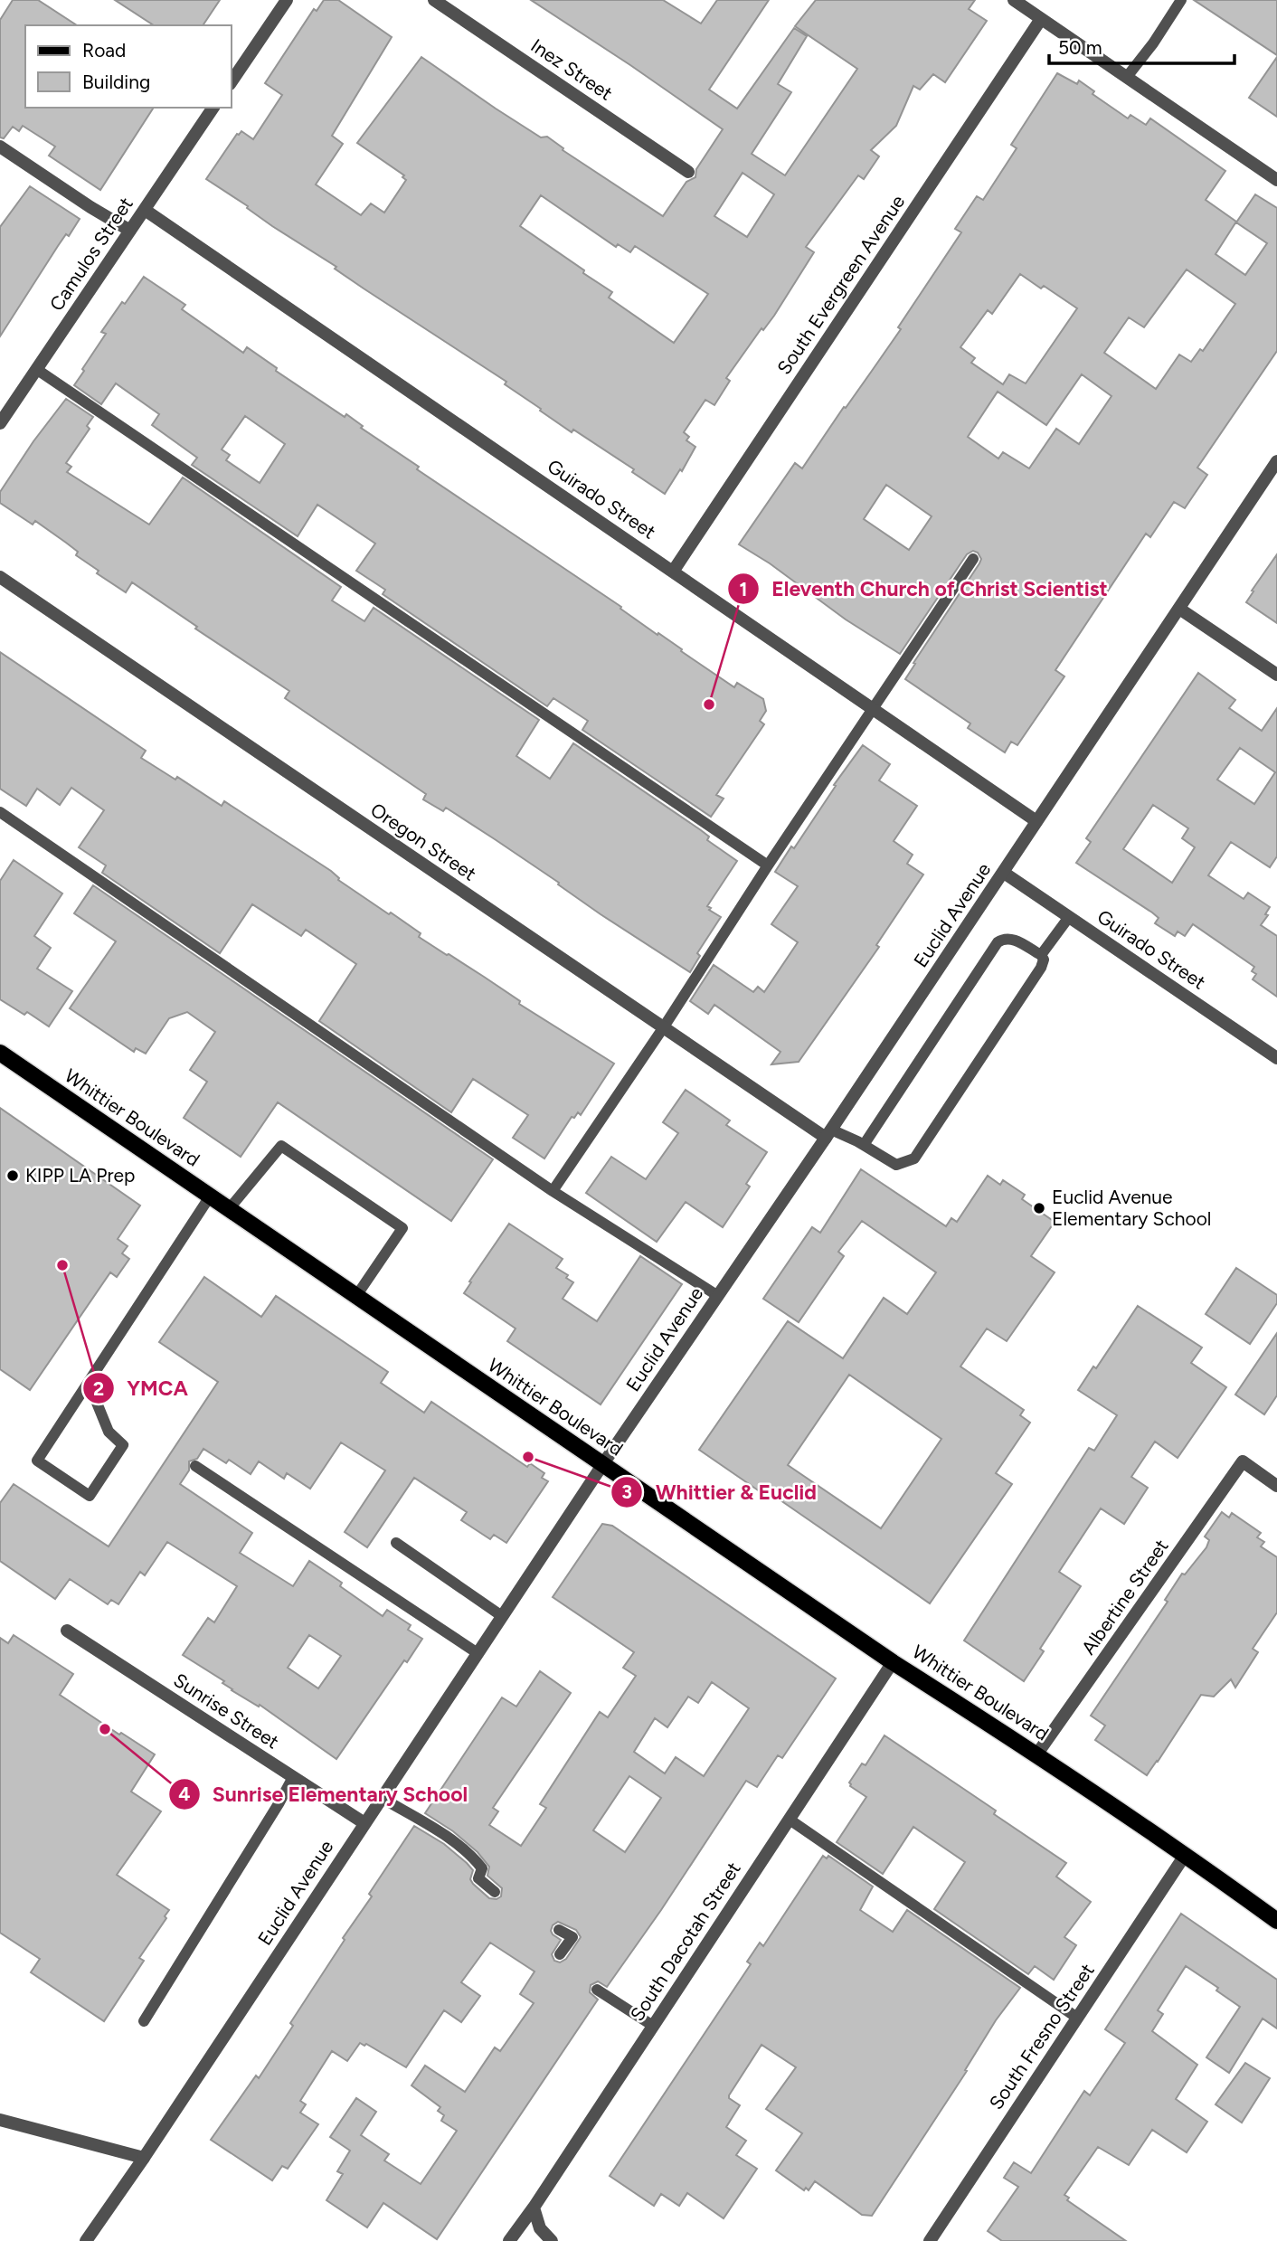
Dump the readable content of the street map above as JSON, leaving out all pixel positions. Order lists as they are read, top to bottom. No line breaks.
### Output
{"streets":{"main road":["Whittier Boulevard"],"street":["Inez Street","Camulos Street","South Evergreen Avenue","Guirado Street","Oregon Street","Euclid Avenue","Albertine Street","Sunrise Street","South Dacotah Street","South Fresno Street"]},"crossings":[["Camulos Street","Guirado Street"],["South Evergreen Avenue","Guirado Street"],["Guirado Street","Euclid Avenue"],["Oregon Street","Euclid Avenue"],["Euclid Avenue","Whittier Boulevard"],["Euclid Avenue","Sunrise Street"],["Whittier Boulevard","Albertine Street"],["Whittier Boulevard","South Dacotah Street"],["Whittier Boulevard","South Fresno Street"]],"places":["Eleventh Church of Christ Scientist","KIPP LA Prep","Euclid Avenue Elementary School","YMCA","Whittier & Euclid","Sunrise Elementary School"],"legend":["Road","Building"],"scale_bar":"50 m"}
